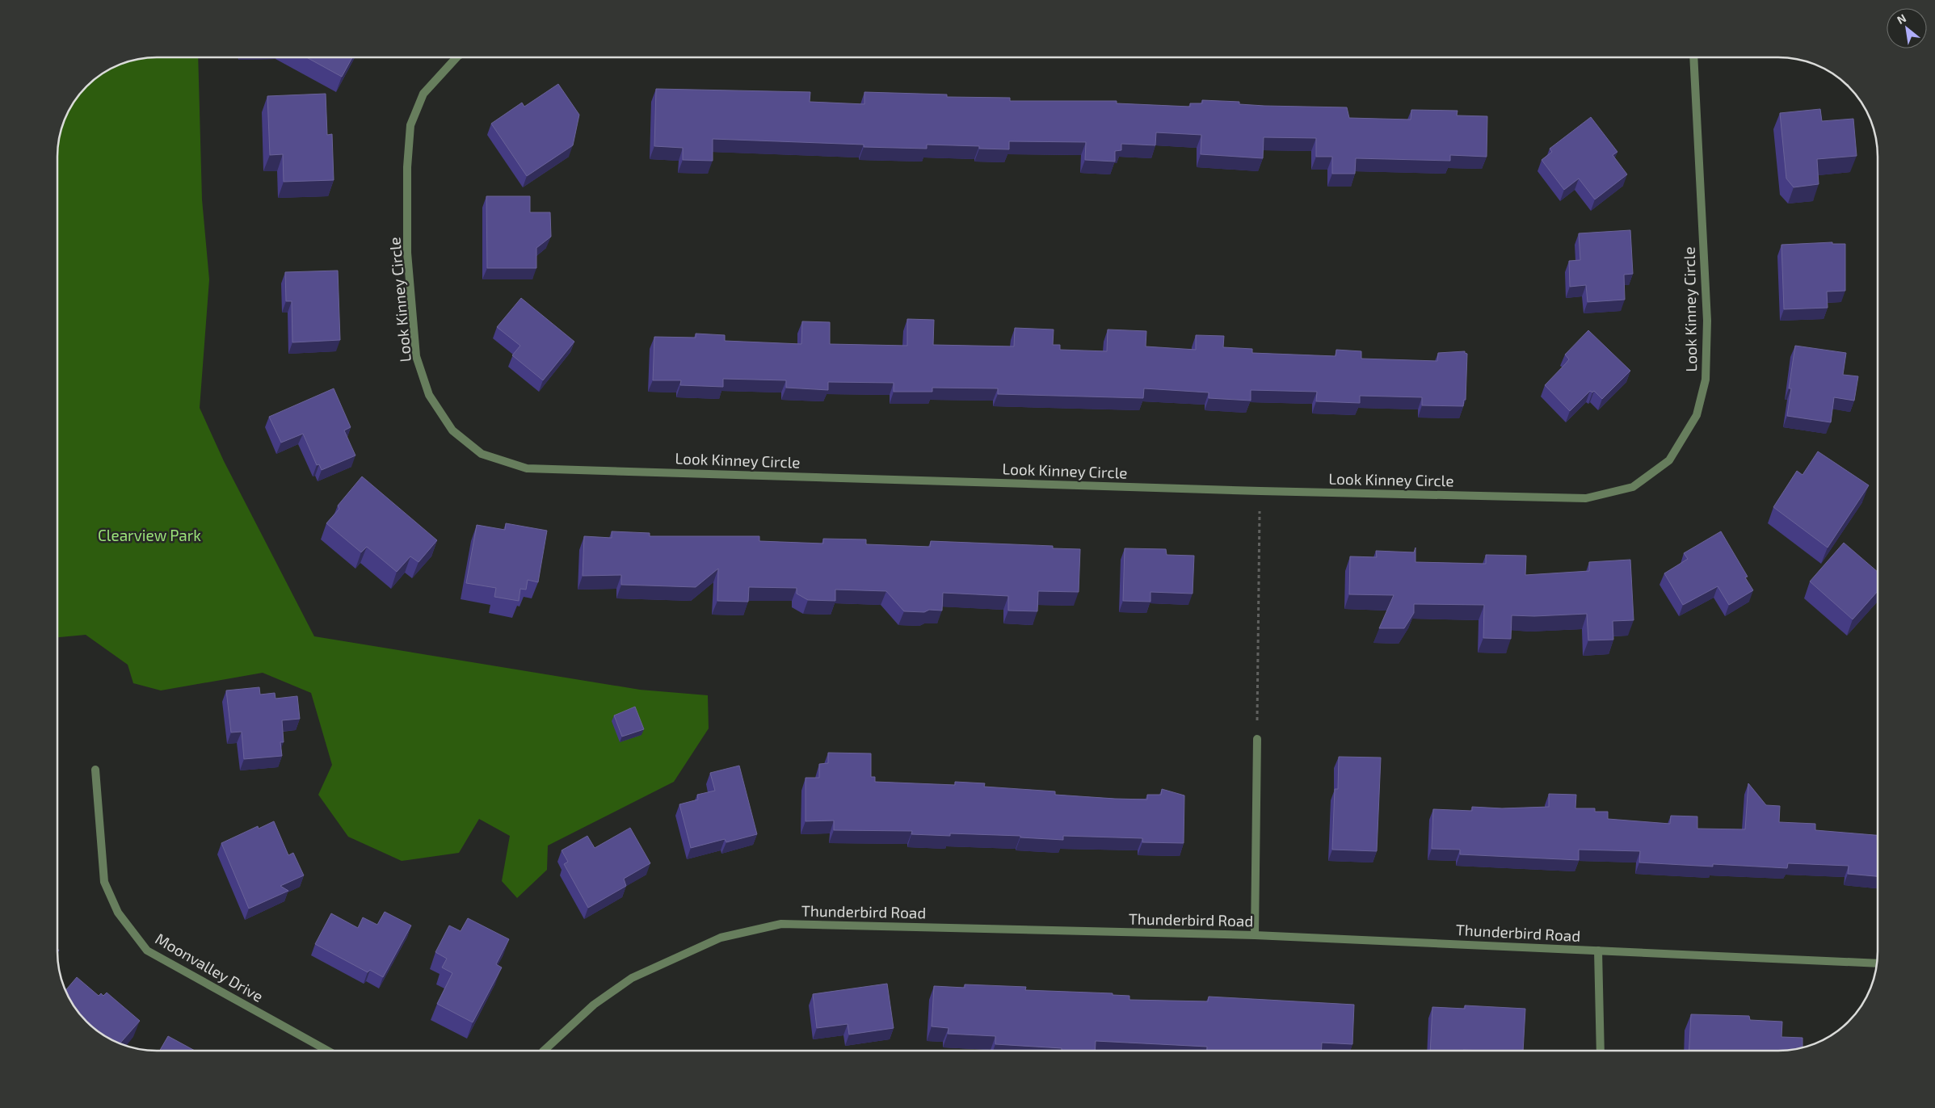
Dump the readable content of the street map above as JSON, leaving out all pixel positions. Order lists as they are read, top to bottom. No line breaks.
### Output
{"streets":{"street":["Look Kinney Circle","Thunderbird Road","Moonvalley Drive"]},"parks":["Clearview Park"],"north":"top left"}
